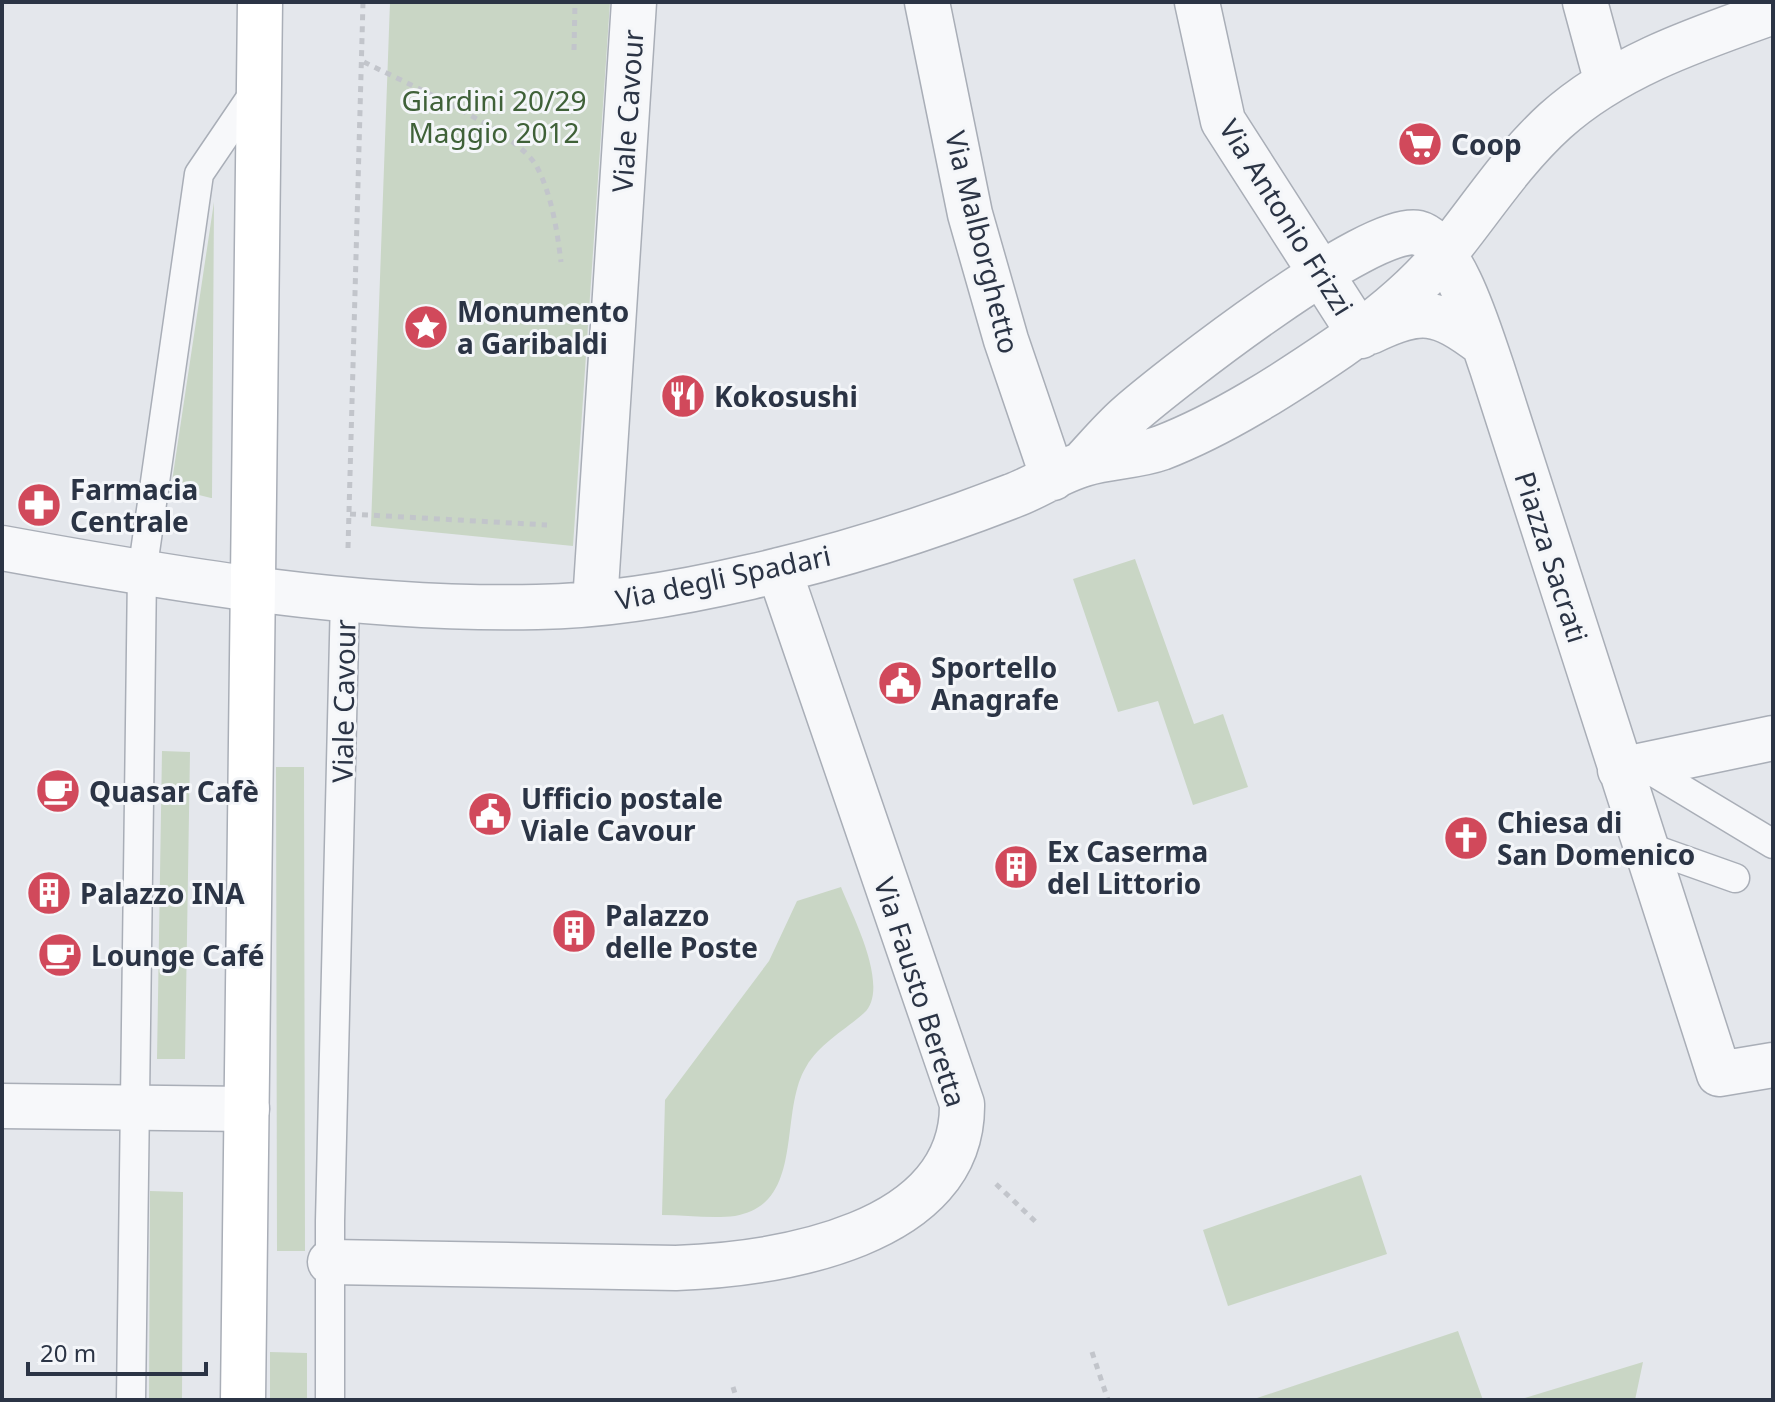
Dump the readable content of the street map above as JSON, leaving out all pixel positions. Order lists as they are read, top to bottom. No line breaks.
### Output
{"streets":{"street":["Viale Cavour","Via Antonio Frizzi","Via Malborghetto","Piazza Sacrati","Via degli Spadari","Via Fausto Beretta"]},"crossings":[["Viale Cavour","Via degli Spadari"],["Viale Cavour","Via Fausto Beretta"],["Via Antonio Frizzi","Via degli Spadari"],["Via Malborghetto","Via degli Spadari"],["Piazza Sacrati","Via degli Spadari"],["Via degli Spadari","Via Fausto Beretta"]],"parks":["Giardini 20/29 Maggio 2012"],"places":{"supermarket":["Coop"],"place":["Monumento a Garibaldi"],"restaurant":["Kokosushi"],"pharmacy":["Farmacia Centrale"],"public building":["Sportello Anagrafe","Ufficio postale Viale Cavour"],"cafe":["Quasar Cafè","Lounge Café"],"church":["Chiesa di San Domenico"],"building":["Ex Caserma del Littorio","Palazzo INA","Palazzo delle Poste"]},"scale_bar":"20 m"}
